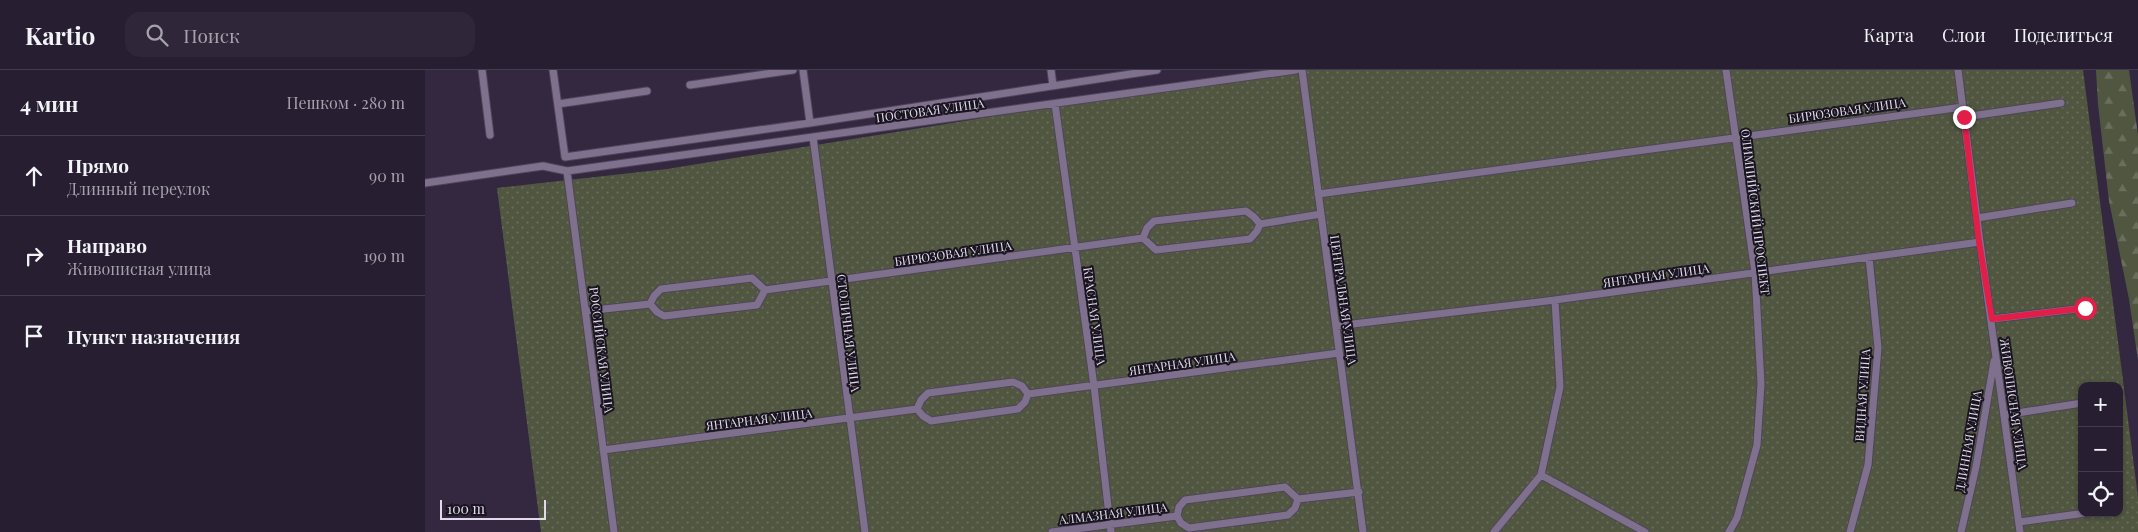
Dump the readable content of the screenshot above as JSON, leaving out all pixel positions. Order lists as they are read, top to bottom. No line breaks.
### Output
{"streets":{"street":["ПОСТОВАЯ УЛИЦА","БИРЮЗОВАЯ УЛИЦА","ОЛИМПИЙСКИЙ ПРОСПЕКТ","ЯНТАРНАЯ УЛИЦА","ЦЕНТРАЛЬНАЯ УЛИЦА","КРАСНАЯ УЛИЦА","СТОЛИЧНАЯ УЛИЦА","РОССИЙСКАЯ УЛИЦА","ВИДНАЯ УЛИЦА","ЖИВОПИСНАЯ УЛИЦА","ДЛИННАЯ УЛИЦА","АЛМАЗНАЯ УЛИЦА"]},"crossings":[["ПОСТОВАЯ УЛИЦА","КРАСНАЯ УЛИЦА"],["ПОСТОВАЯ УЛИЦА","СТОЛИЧНАЯ УЛИЦА"],["ПОСТОВАЯ УЛИЦА","РОССИЙСКАЯ УЛИЦА"],["БИРЮЗОВАЯ УЛИЦА","ОЛИМПИЙСКИЙ ПРОСПЕКТ"],["БИРЮЗОВАЯ УЛИЦА","ЦЕНТРАЛЬНАЯ УЛИЦА"],["БИРЮЗОВАЯ УЛИЦА","КРАСНАЯ УЛИЦА"],["БИРЮЗОВАЯ УЛИЦА","СТОЛИЧНАЯ УЛИЦА"],["БИРЮЗОВАЯ УЛИЦА","ЖИВОПИСНАЯ УЛИЦА"],["ОЛИМПИЙСКИЙ ПРОСПЕКТ","ЯНТАРНАЯ УЛИЦА"],["ЯНТАРНАЯ УЛИЦА","ЦЕНТРАЛЬНАЯ УЛИЦА"],["ЯНТАРНАЯ УЛИЦА","КРАСНАЯ УЛИЦА"],["ЯНТАРНАЯ УЛИЦА","СТОЛИЧНАЯ УЛИЦА"],["ЯНТАРНАЯ УЛИЦА","РОССИЙСКАЯ УЛИЦА"],["ЯНТАРНАЯ УЛИЦА","ВИДНАЯ УЛИЦА"],["ЯНТАРНАЯ УЛИЦА","ЖИВОПИСНАЯ УЛИЦА"],["КРАСНАЯ УЛИЦА","АЛМАЗНАЯ УЛИЦА"],["ЖИВОПИСНАЯ УЛИЦА","ДЛИННАЯ УЛИЦА"]],"scale_bar":"100 m","page":{"header":"Kartio","search":"Поиск","nav":["Карта","Слои","Поделиться"],"heading":["4 мин","Пешком · 280 m"],"list":[["Прямо","Длинный переулок","90 m"],["Направо","Живописная улица","190 m"],"Пункт назначения"],"map_buttons":["+","−"],"scale":"100 m"}}
